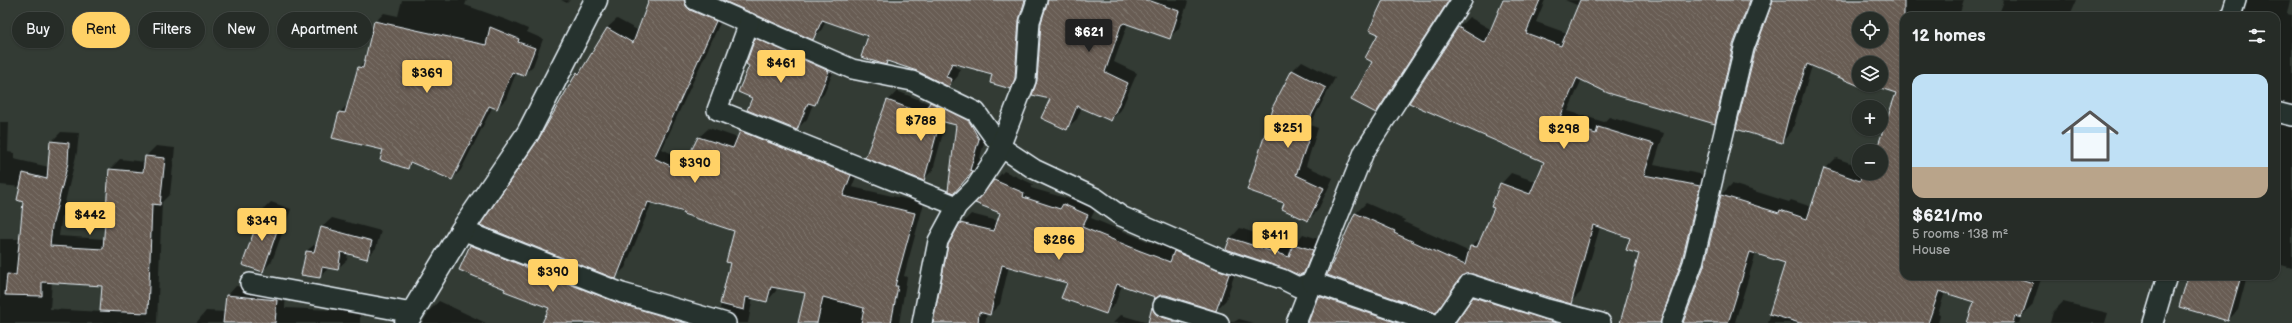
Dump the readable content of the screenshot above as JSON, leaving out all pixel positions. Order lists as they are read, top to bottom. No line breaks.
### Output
{"page":{"map_buttons":["+","−"],"chip":["Buy","Rent","Filters","New","Apartment"],"heading":"12 homes","price":["$621","$461","$369","$788","$251","$298","$390","$442","$349","$411","$286","$390"],"list":[{"name":"$621/mo","note":"5 rooms · 138 m² · House"}]}}
